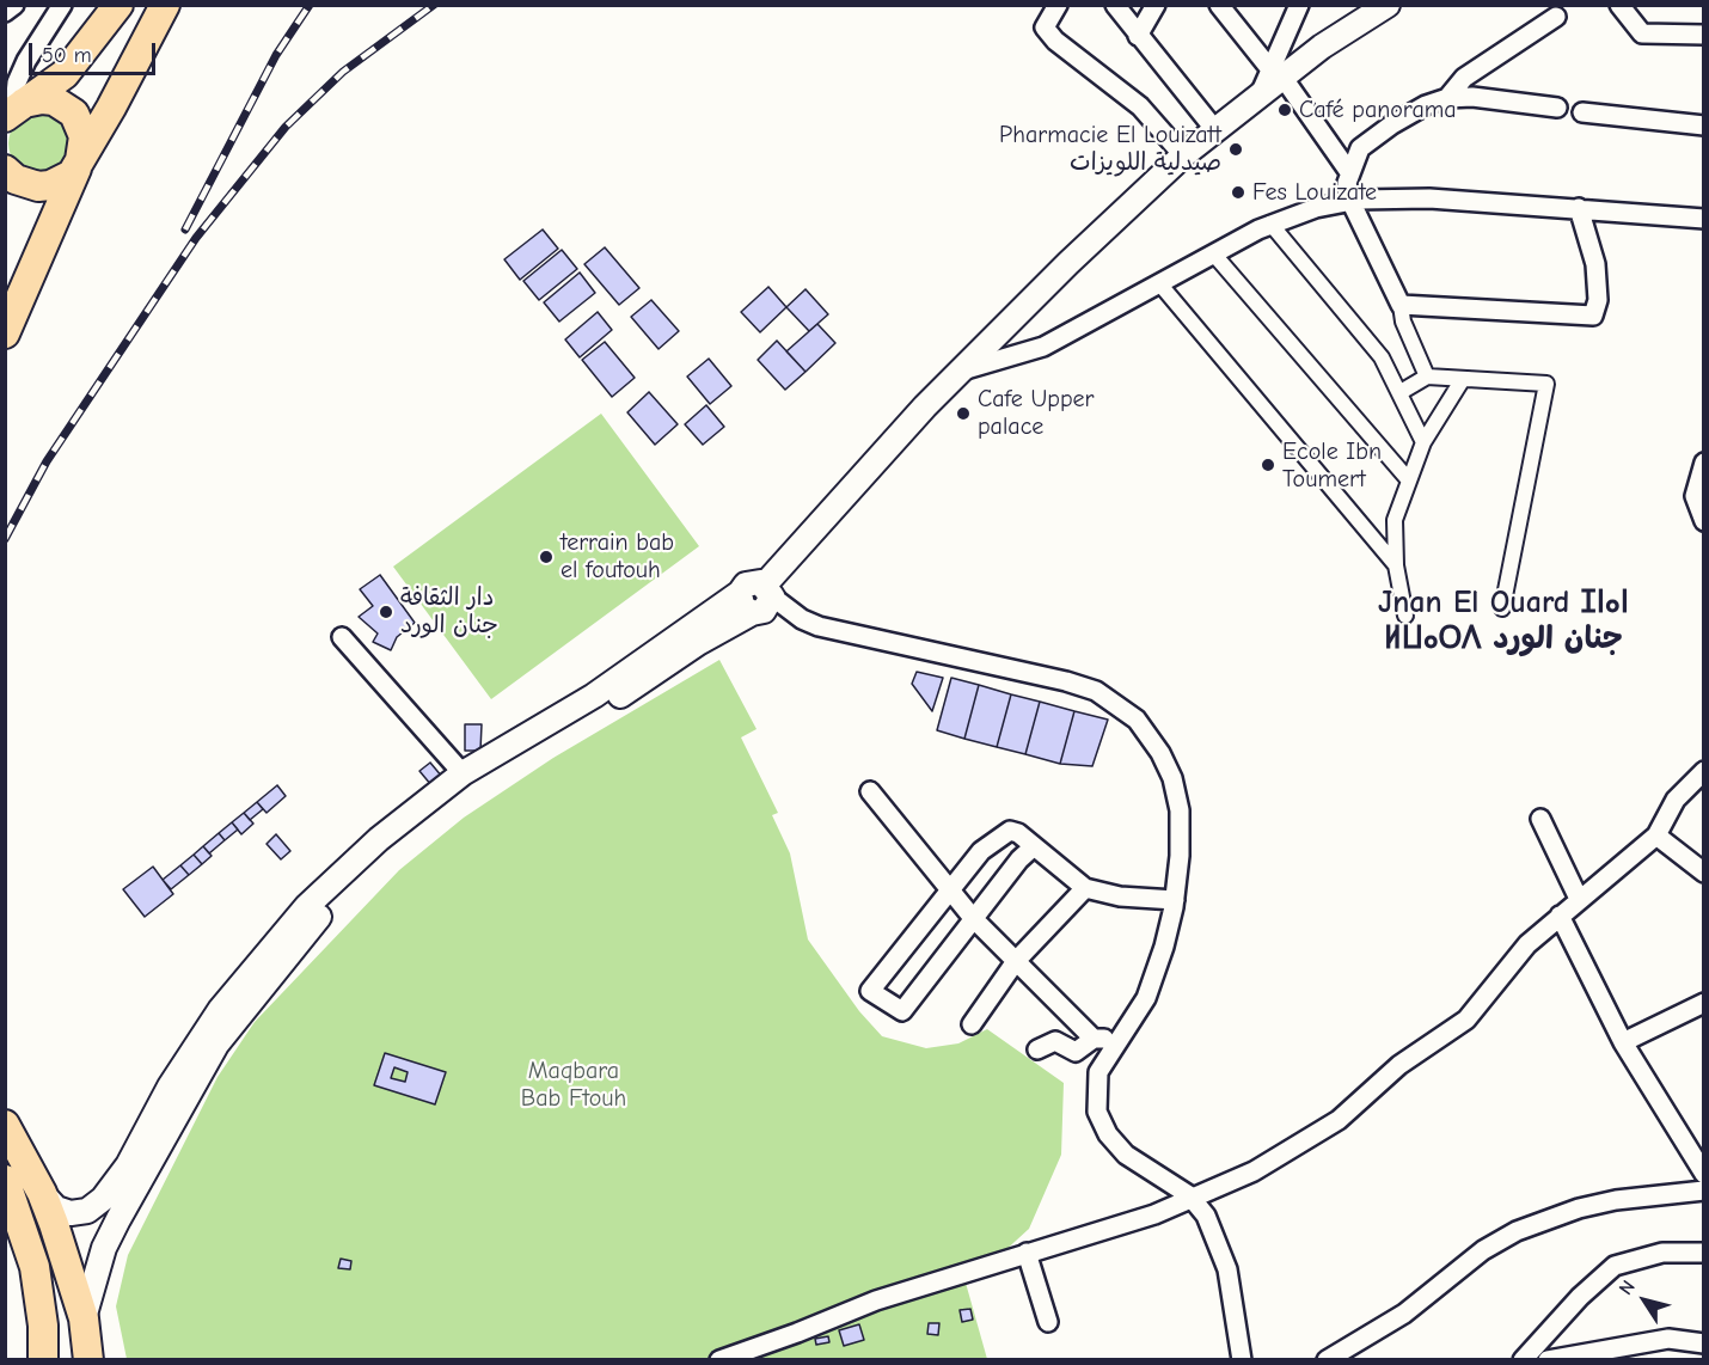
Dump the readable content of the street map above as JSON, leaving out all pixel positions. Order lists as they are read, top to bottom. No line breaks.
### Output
{"districts":["Jnan El Ouard ⵊⵏⴰⵏ ⵍⵡⴰⵔⴷ جنان الورد"],"parks":["Maqbara Bab Ftouh"],"places":["Café panorama","Pharmacie El Louizatt صيدلية اللويزات","Fes Louizate","Cafe Upper palace","Ecole Ibn Toumert","terrain bab el foutouh","دار الثقافة جنان الورد"],"scale_bar":"50 m","north":"top left"}
